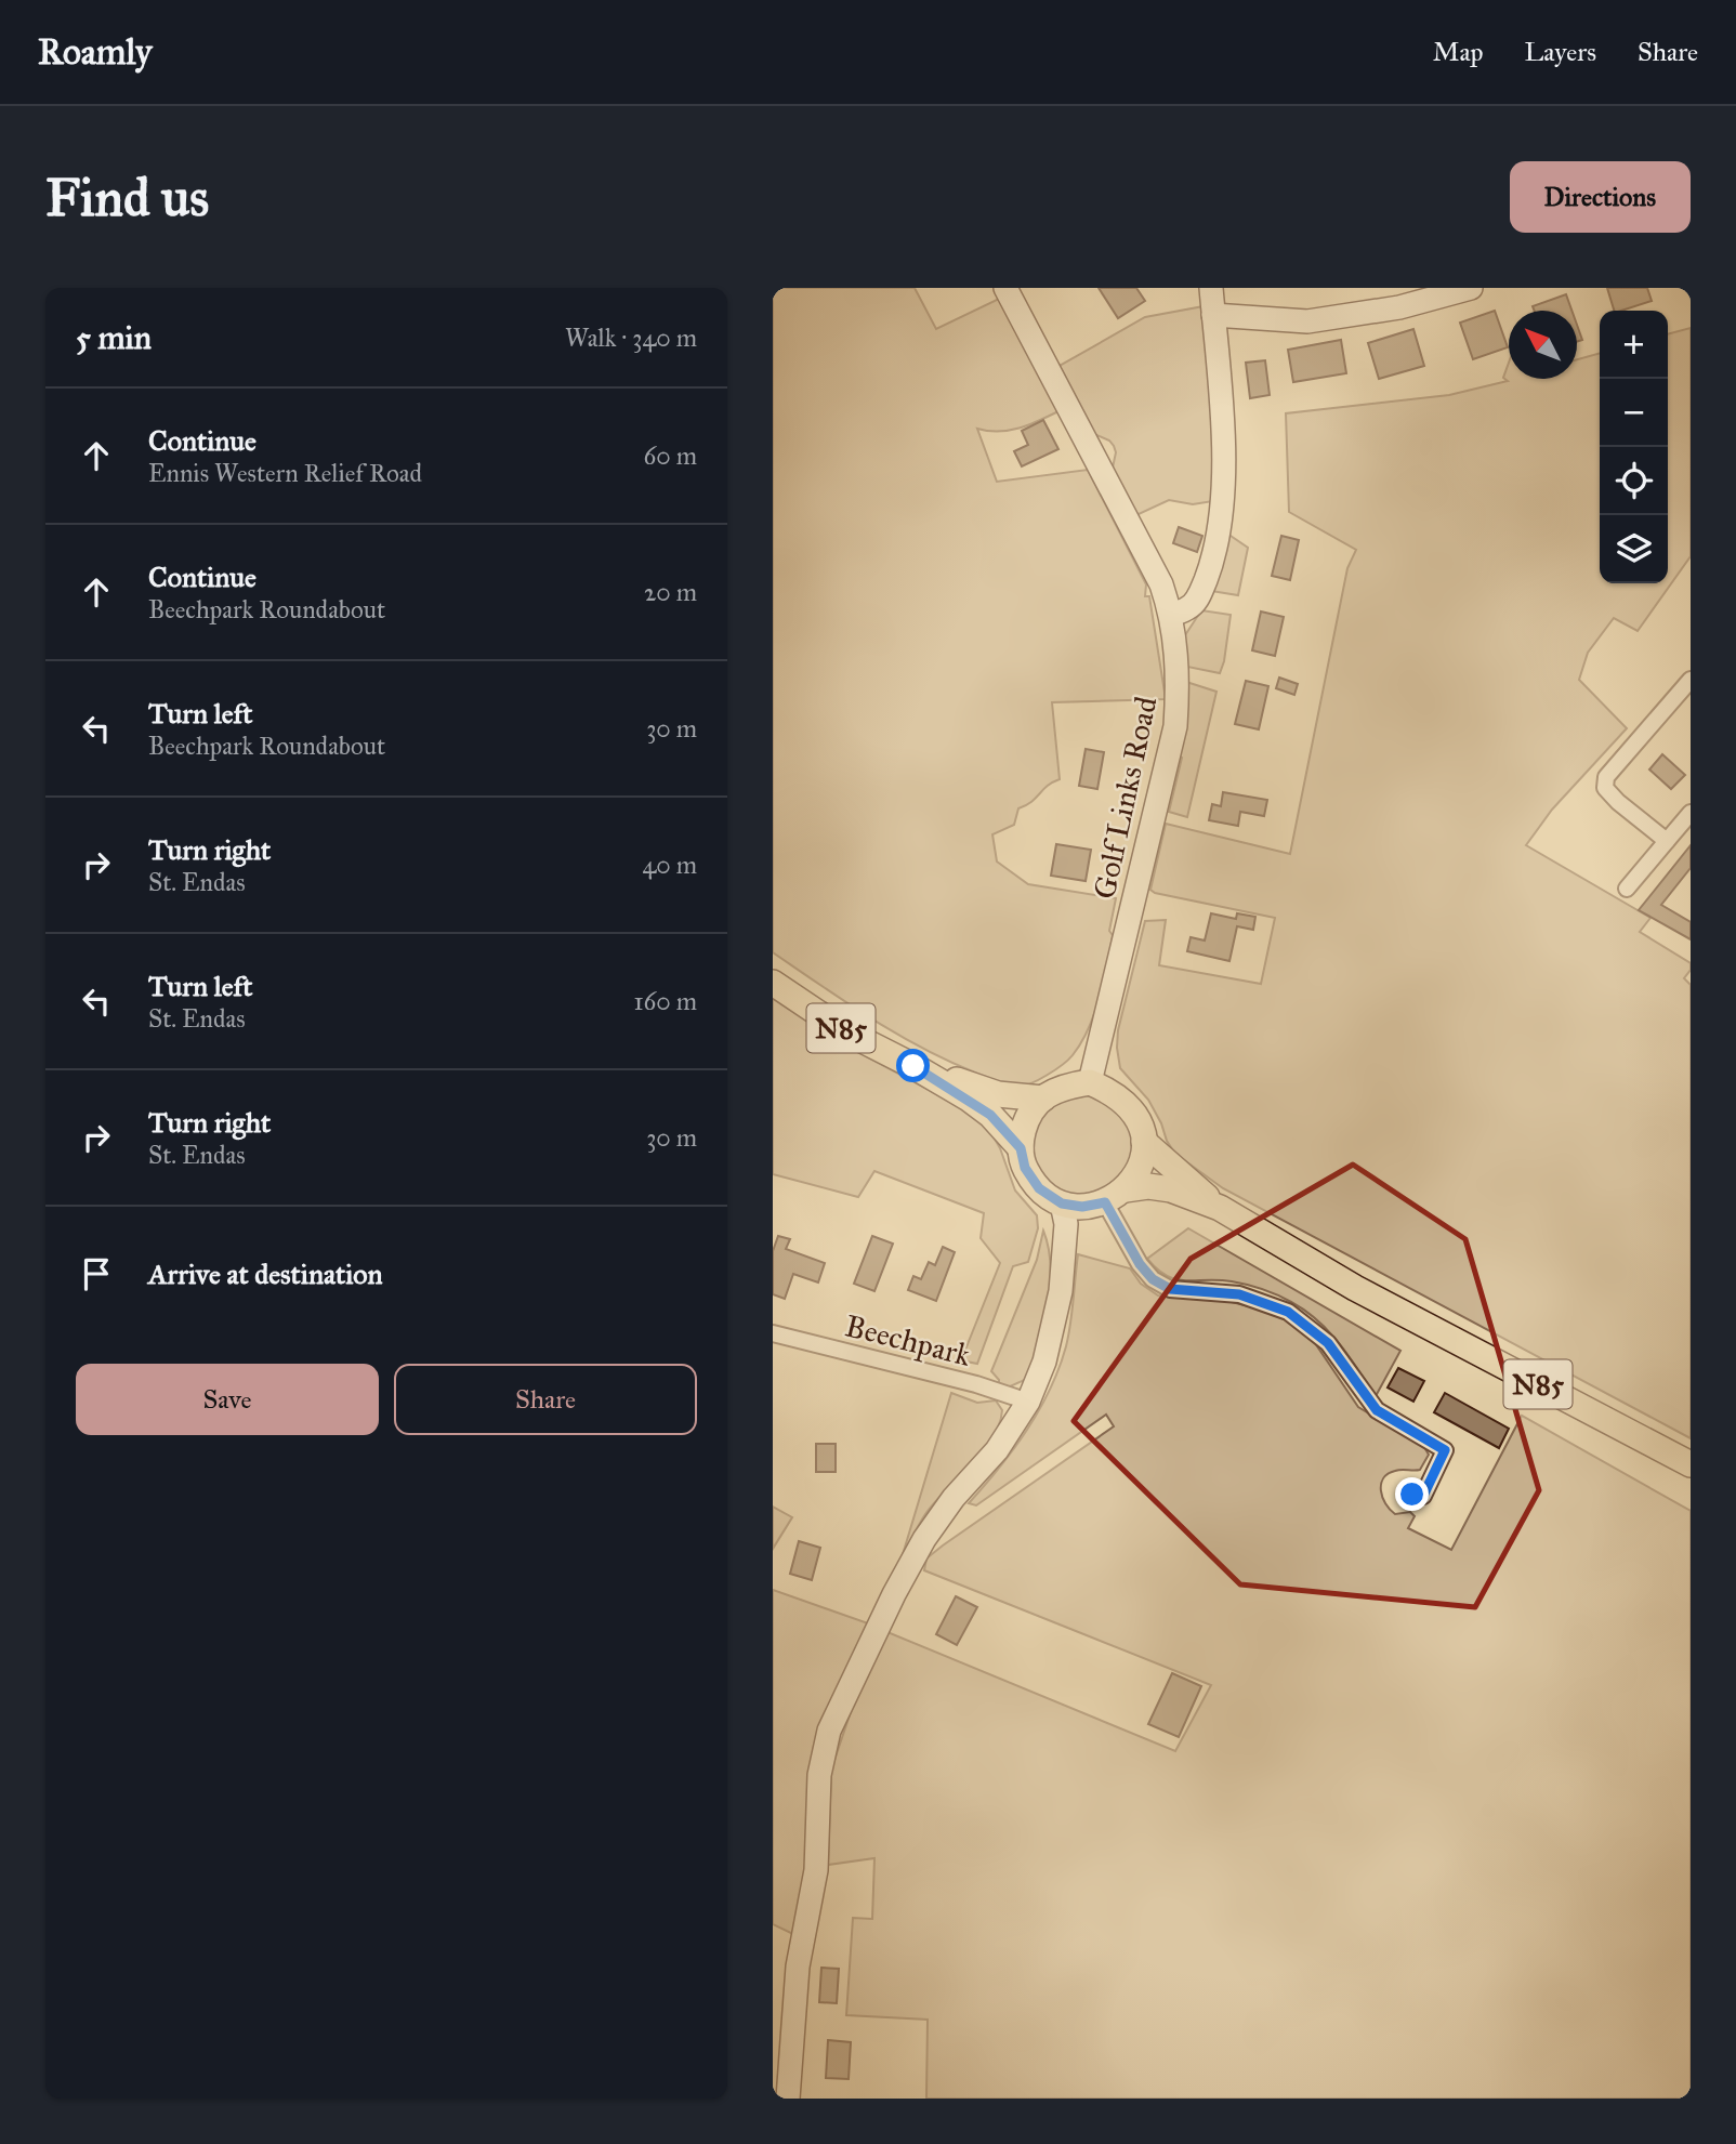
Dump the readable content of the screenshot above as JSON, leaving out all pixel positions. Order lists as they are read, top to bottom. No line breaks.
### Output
{"streets":{"main road":["Golf Links Road","N85"],"street":["Beechpark"]},"crossings":[["Golf Links Road","N85"]],"north":"top left","page":{"header":"Roamly","nav":["Map","Layers","Share"],"buttons":["Directions",["Save","Share"]],"title":"Find us","heading":["5 min","Walk · 340 m"],"map_buttons":["+","−"],"list":[["Continue","Ennis Western Relief Road","60 m"],["Continue","Beechpark Roundabout","20 m"],["Turn left","Beechpark Roundabout","30 m"],["Turn right","St. Endas","40 m"],["Turn left","St. Endas","160 m"],["Turn right","St. Endas","30 m"],"Arrive at destination"]}}
